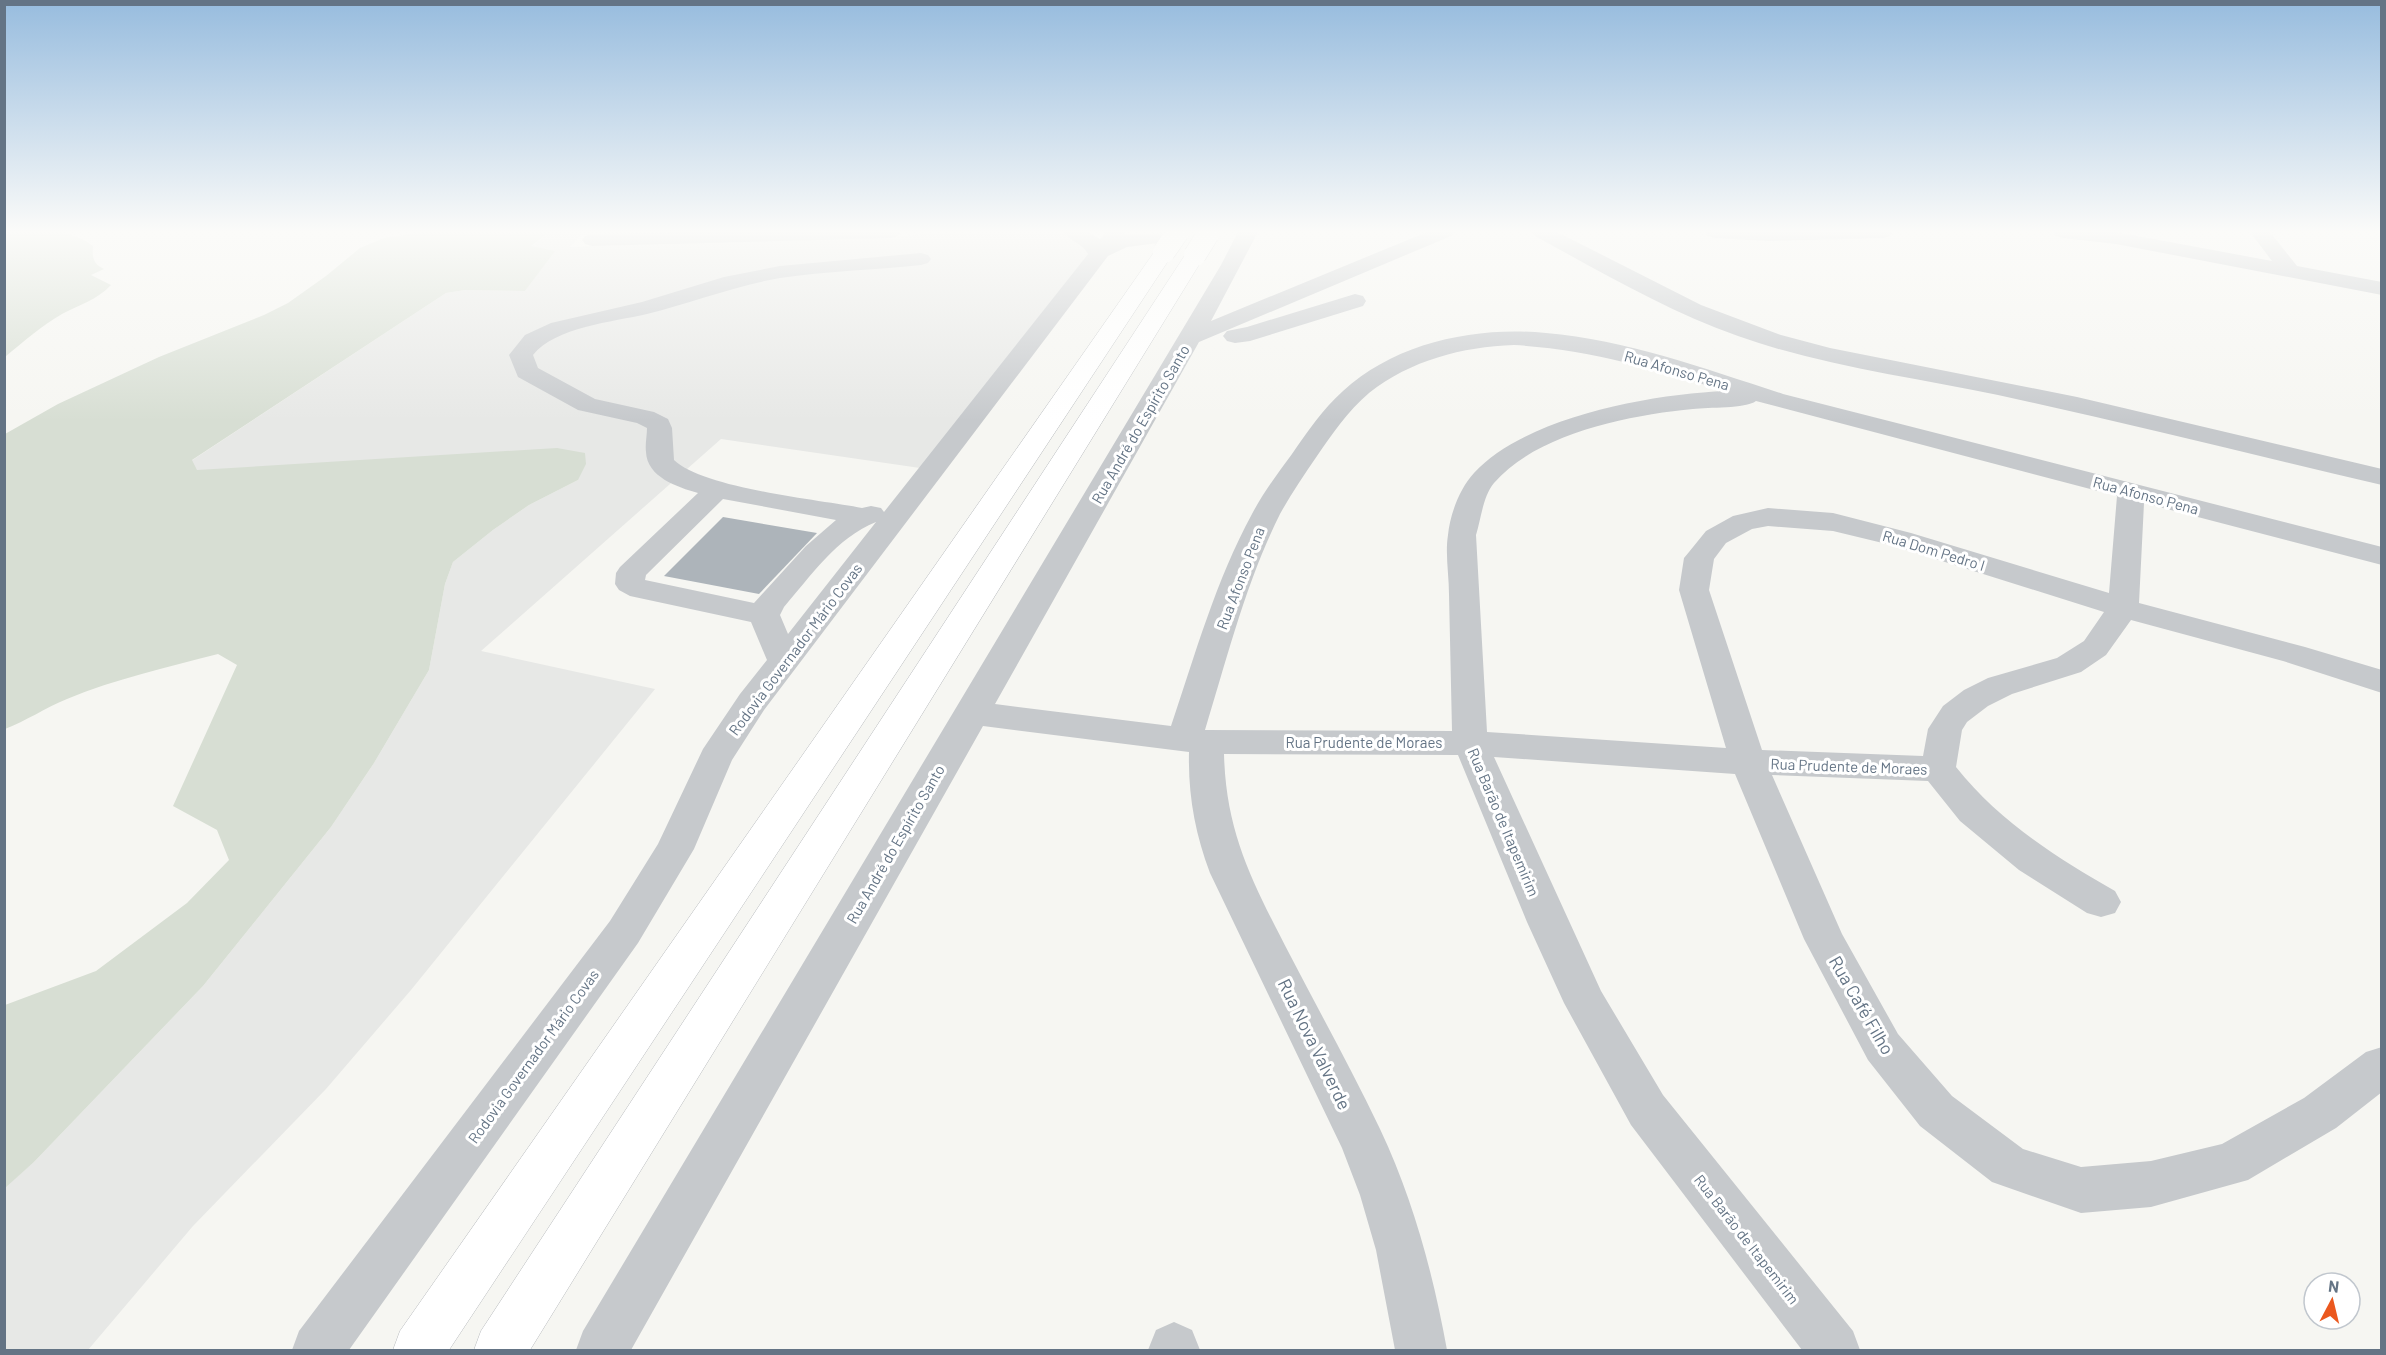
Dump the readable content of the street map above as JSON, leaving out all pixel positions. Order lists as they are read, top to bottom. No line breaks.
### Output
{"streets":{"street":["Rua Afonso Pena","Rua André do Espírito Santo","Rua Dom Pedro I","Rodovia Governador Mário Covas","Rua Prudente de Moraes","Rua Barão de Itapemirim","Rua Café Filho","Rua Nova Valverde"]},"crossings":[["Rua Afonso Pena","Rua Prudente de Moraes"],["Rua Afonso Pena","Rua Barão de Itapemirim"],["Rua Afonso Pena","Rua Nova Valverde"],["Rua André do Espírito Santo","Rua Prudente de Moraes"],["Rua Dom Pedro I","Rua Prudente de Moraes"],["Rua Dom Pedro I","Rua Café Filho"],["Rua Prudente de Moraes","Rua Barão de Itapemirim"],["Rua Prudente de Moraes","Rua Café Filho"],["Rua Prudente de Moraes","Rua Nova Valverde"]],"north":"top"}
